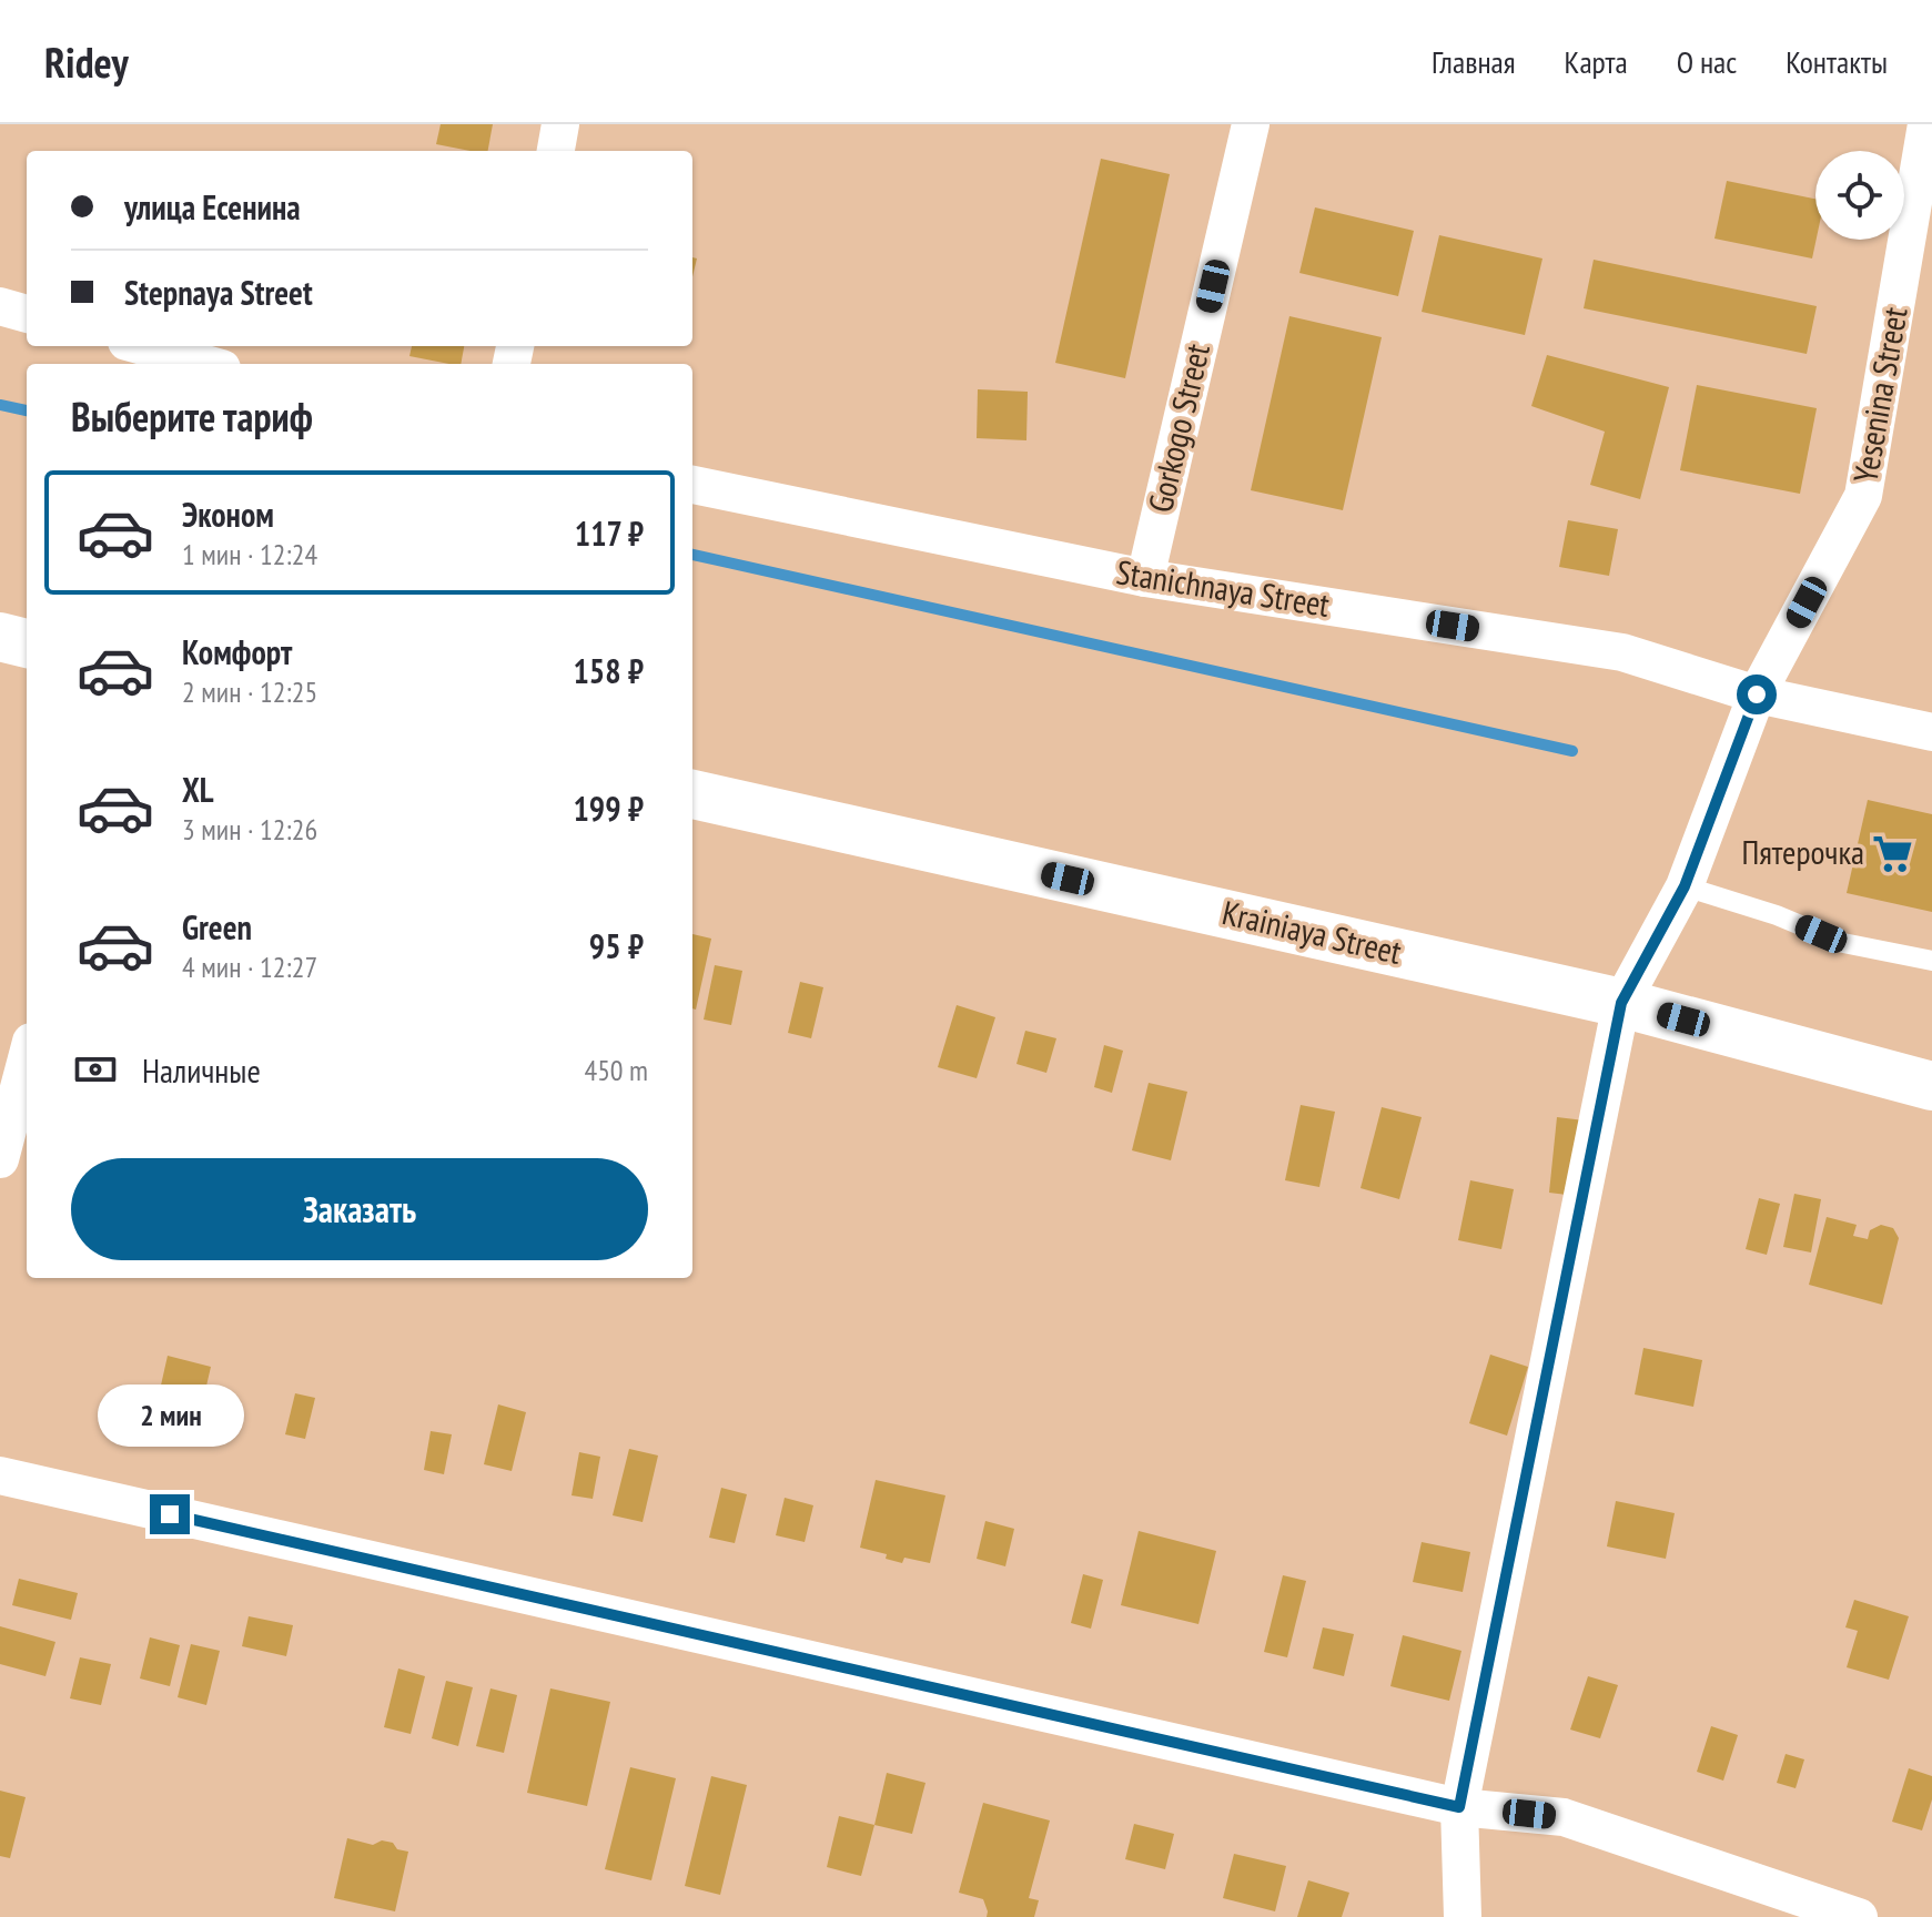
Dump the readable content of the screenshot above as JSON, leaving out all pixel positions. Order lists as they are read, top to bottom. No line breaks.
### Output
{"streets":{"main road":["Krainiaya Street"],"street":["Yesenina Street","Gorkogo Street","Stanichnaya Street"]},"crossings":[["Yesenina Street","Stanichnaya Street"],["Yesenina Street","Krainiaya Street"],["Gorkogo Street","Stanichnaya Street"]],"places":{"supermarket":["Пятерочка"]},"page":{"header":"Ridey","nav":["Главная","Карта","О нас","Контакты"],"banner":["улица Есенина","Stepnaya Street"],"heading":"Выберите тариф","list":[{"name":"Эконом","note":"1 мин · 12:24","value":"117 ₽"},{"name":"Комфорт","note":"2 мин · 12:25","value":"158 ₽"},{"name":"XL","note":"3 мин · 12:26","value":"199 ₽"},{"name":"Green","note":"4 мин · 12:27","value":"95 ₽"}],"pay":["Наличные","450 m"],"buttons":"Заказать","bubble":"2 мин"}}
